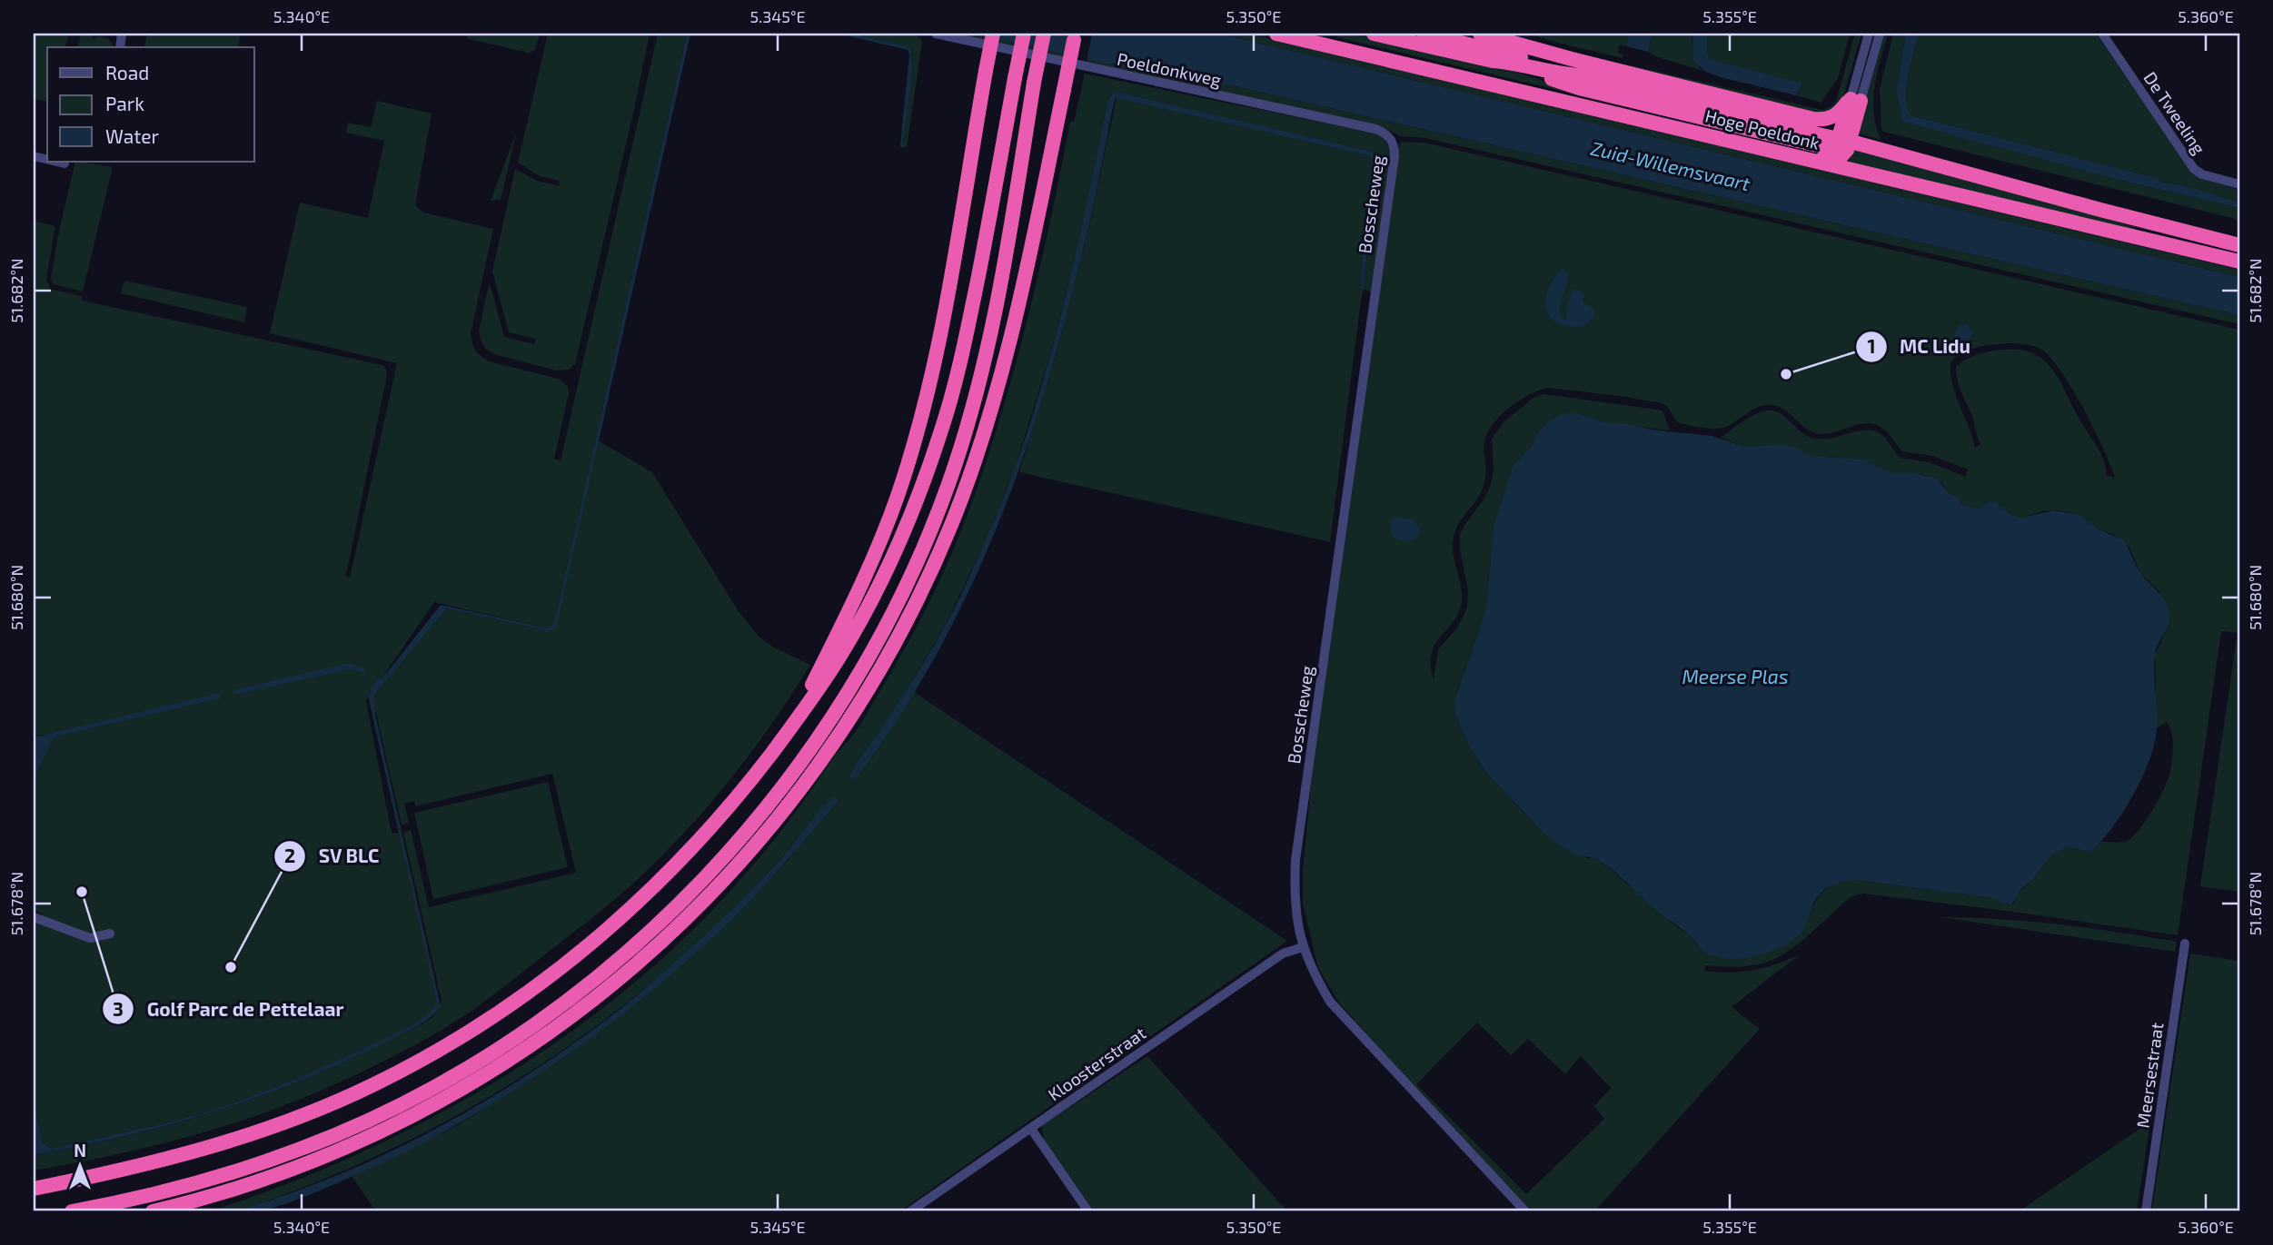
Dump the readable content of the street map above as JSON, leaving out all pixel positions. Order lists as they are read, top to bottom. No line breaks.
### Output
{"streets":{"highway":["Hoge Poeldonk"],"street":["Poeldonkweg","De Tweeling","Bosscheweg","Kloosterstraat","Meersestraat"]},"crossings":[["Poeldonkweg","Bosscheweg"],["Bosscheweg","Kloosterstraat"]],"water":["Zuid-Willemsvaart","Meerse Plas"],"places":["MC Lidu","Golf Parc de Pettelaar","SV BLC"],"legend":["Road","Park","Water"],"north":"top","coordinates":["5.340°E","5.345°E","5.350°E","5.355°E","5.360°E","51.682°N","51.680°N","51.678°N"]}
